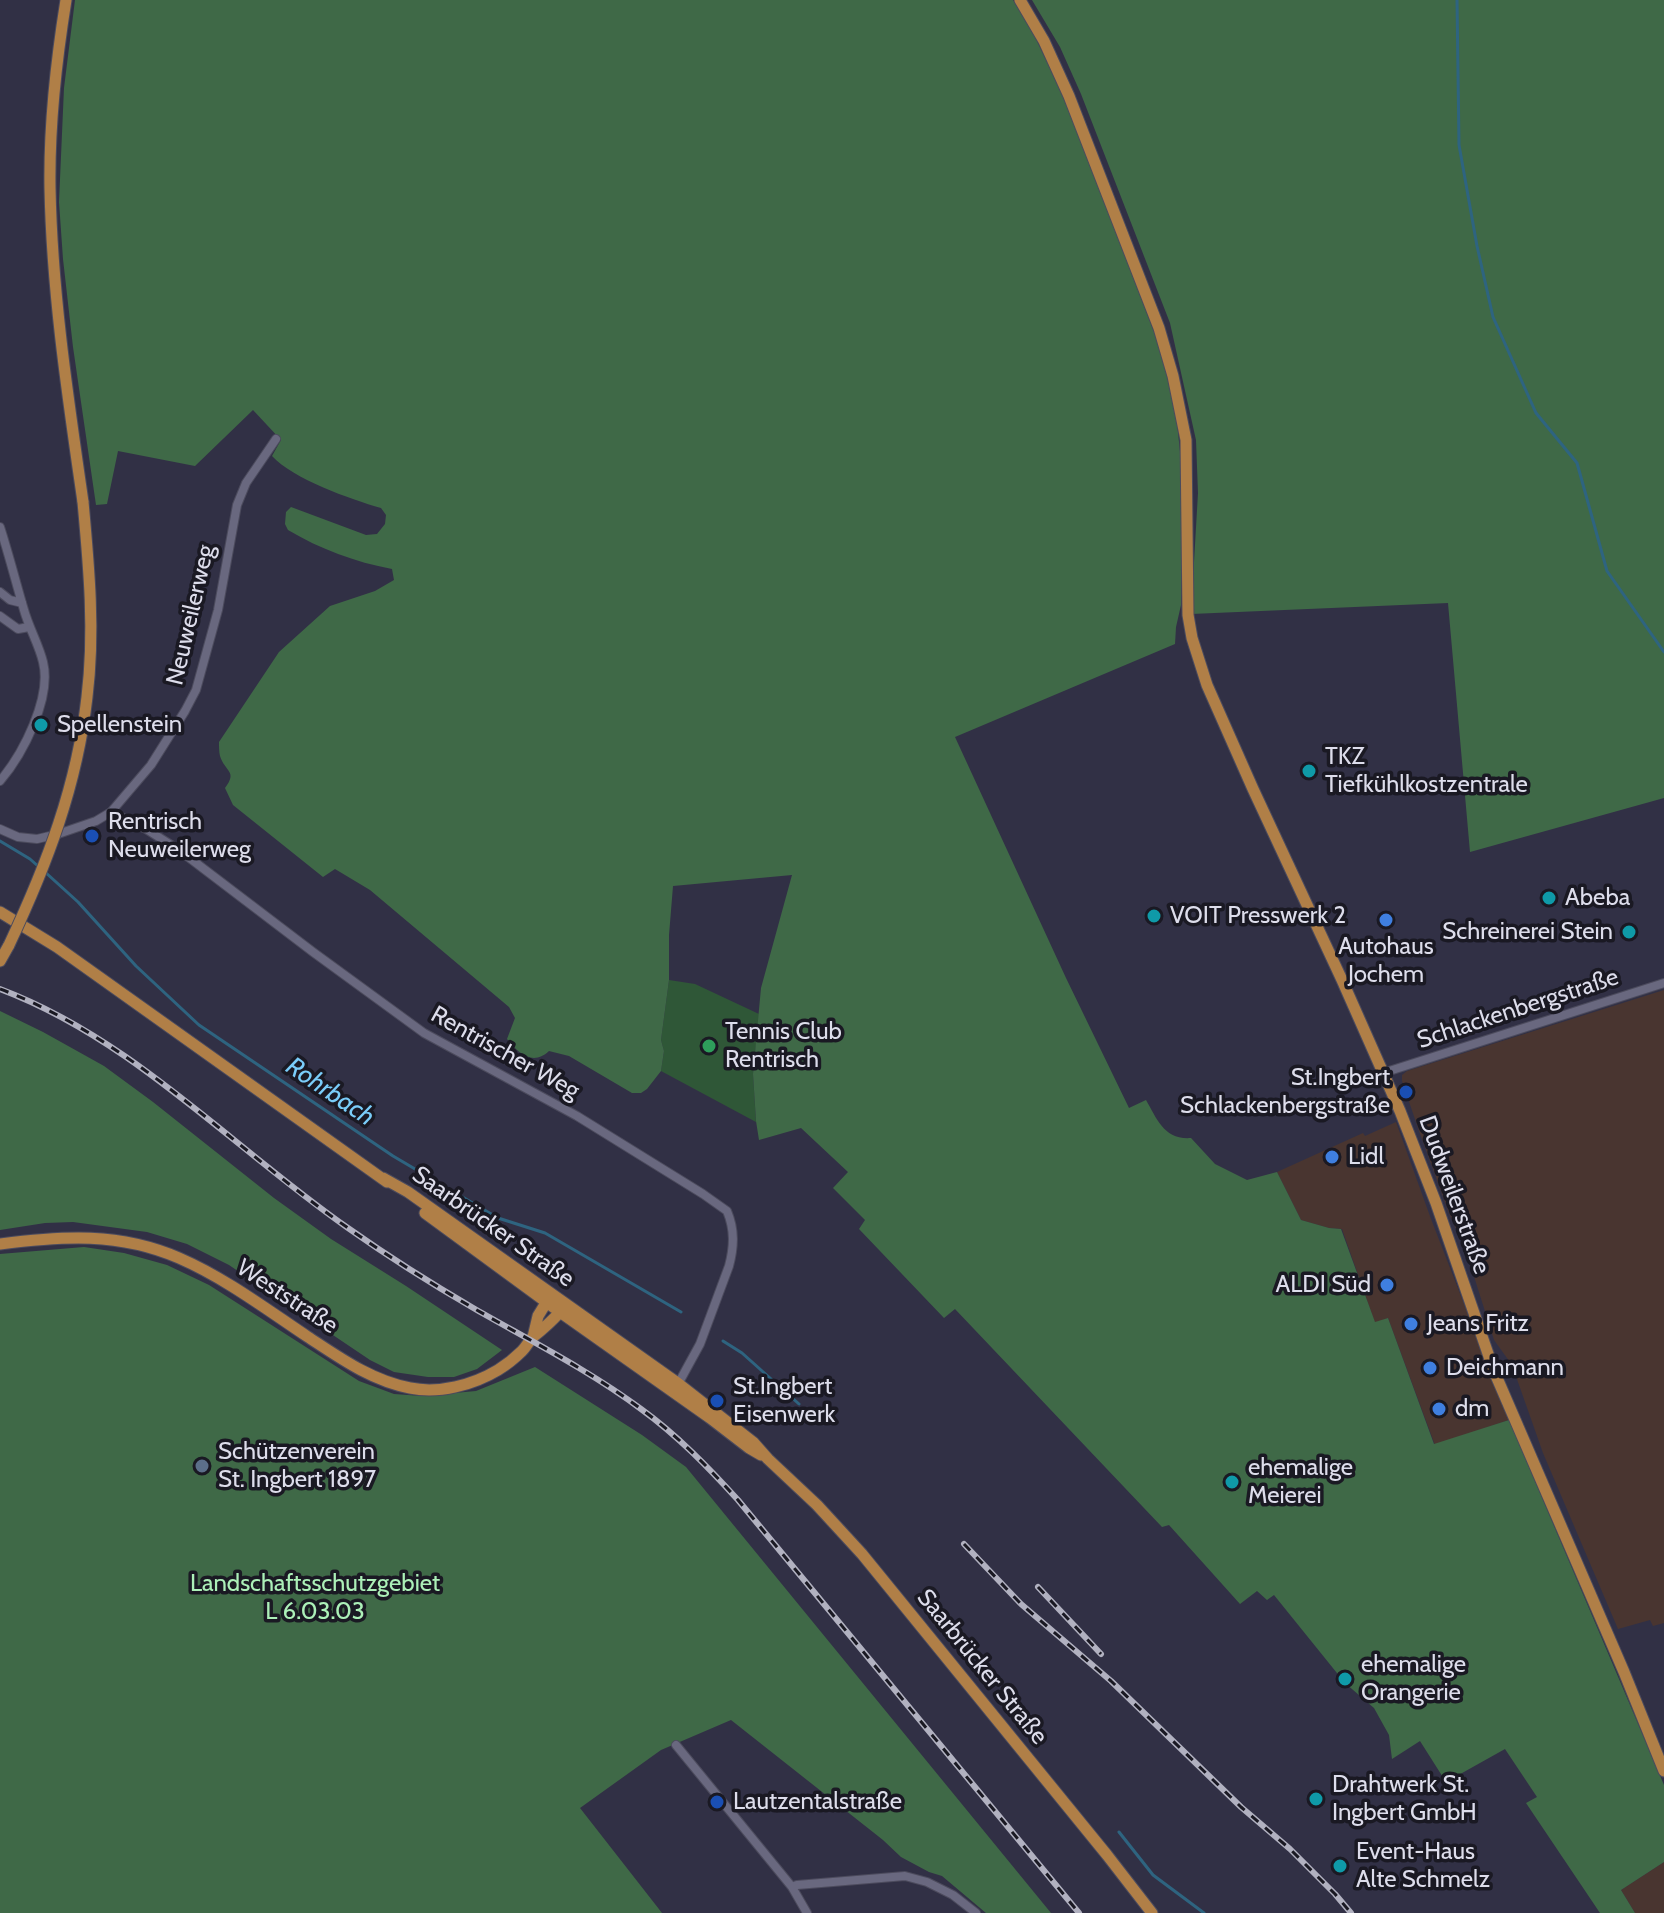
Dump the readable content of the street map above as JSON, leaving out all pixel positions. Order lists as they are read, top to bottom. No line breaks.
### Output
{"streets":{"main road":["Dudweilerstraße","Saarbrücker Straße","Weststraße"],"street":["Neuweilerweg","Schlackenbergstraße","Rentrischer Weg"]},"crossings":[["Neuweilerweg","Rentrischer Weg"],["Schlackenbergstraße","Dudweilerstraße"],["Rentrischer Weg","Saarbrücker Straße"],["Saarbrücker Straße","Weststraße"]],"water":["Rohrbach"],"parks":["Landschaftsschutzgebiet L 6.03.03"],"places":["Spellenstein","TKZ Tiefkühlkostzentrale","Rentrisch Neuweilerweg","Abeba","VOIT Presswerk 2","Autohaus Jochem","Schreinerei Stein","Tennis Club Rentrisch","St.Ingbert Schlackenbergstraße","Lidl","ALDI Süd","Jeans Fritz","Deichmann","St.Ingbert Eisenwerk","dm","Schützenverein St. Ingbert 1897","ehemalige Meierei","ehemalige Orangerie","Drahtwerk St. Ingbert GmbH","Lautzentalstraße","Event-Haus Alte Schmelz"]}
